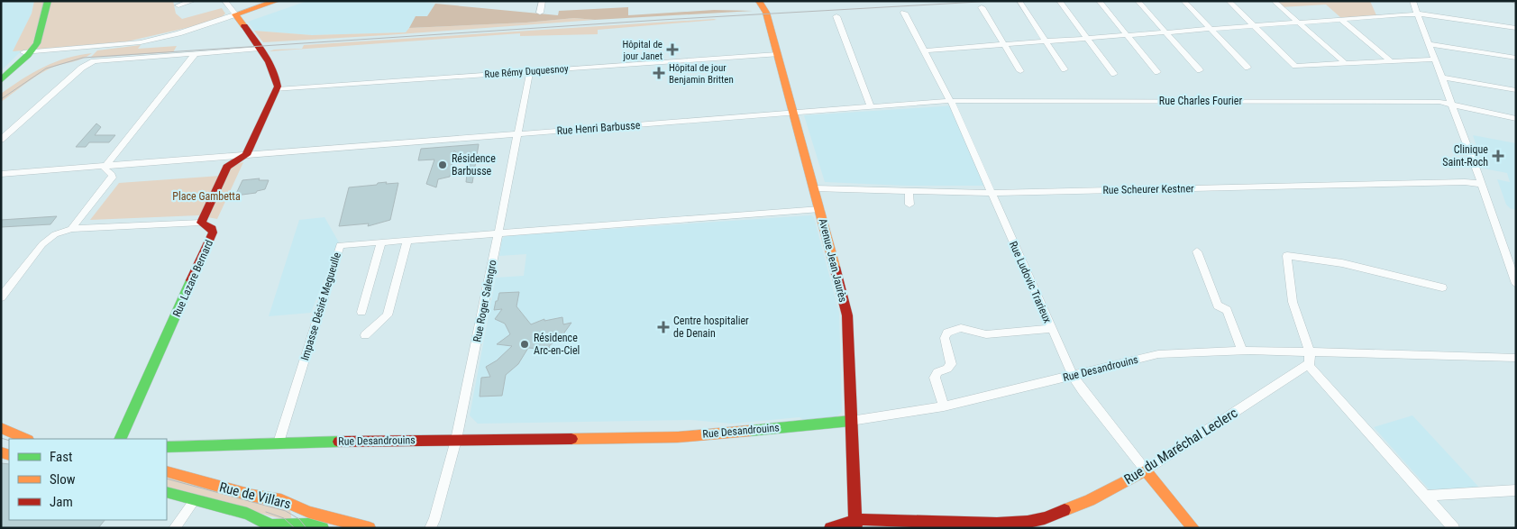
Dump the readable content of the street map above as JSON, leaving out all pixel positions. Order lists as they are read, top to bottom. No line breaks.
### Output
{"streets":{"street":["Rue Rémy Duquesnoy","Rue Charles Fourier","Rue Henri Barbusse","Rue Scheurer Kestner","Avenue Jean Jaurès","Rue Lazare Bernard","Rue Ludovic Trarieux","Rue Roger Salengro","Impasse Désiré Megueulle","Rue Desandrouins","Rue du Maréchal Leclerc","Rue de Villars"]},"crossings":[["Rue Rémy Duquesnoy","Avenue Jean Jaurès"],["Rue Rémy Duquesnoy","Rue Roger Salengro"],["Rue Charles Fourier","Rue Henri Barbusse"],["Rue Charles Fourier","Rue Ludovic Trarieux"],["Rue Henri Barbusse","Avenue Jean Jaurès"],["Rue Henri Barbusse","Rue Lazare Bernard"],["Rue Henri Barbusse","Rue Ludovic Trarieux"],["Rue Henri Barbusse","Rue Roger Salengro"],["Rue Scheurer Kestner","Avenue Jean Jaurès"],["Rue Scheurer Kestner","Rue Ludovic Trarieux"],["Avenue Jean Jaurès","Impasse Désiré Megueulle"],["Avenue Jean Jaurès","Rue Desandrouins"],["Avenue Jean Jaurès","Rue du Maréchal Leclerc"],["Rue Ludovic Trarieux","Rue Desandrouins"],["Rue Ludovic Trarieux","Rue du Maréchal Leclerc"],["Rue Roger Salengro","Impasse Désiré Megueulle"],["Rue Roger Salengro","Rue Desandrouins"],["Impasse Désiré Megueulle","Rue Desandrouins"]],"parks":["Place Gambetta"],"places":{"health":["Hôpital de jour Janet","Hôpital de jour Benjamin Britten","Clinique Saint-Roch","Centre hospitalier de Denain"],"other":["Résidence Barbusse","Résidence Arc-en-Ciel"]},"legend":["Fast","Slow","Jam"]}
